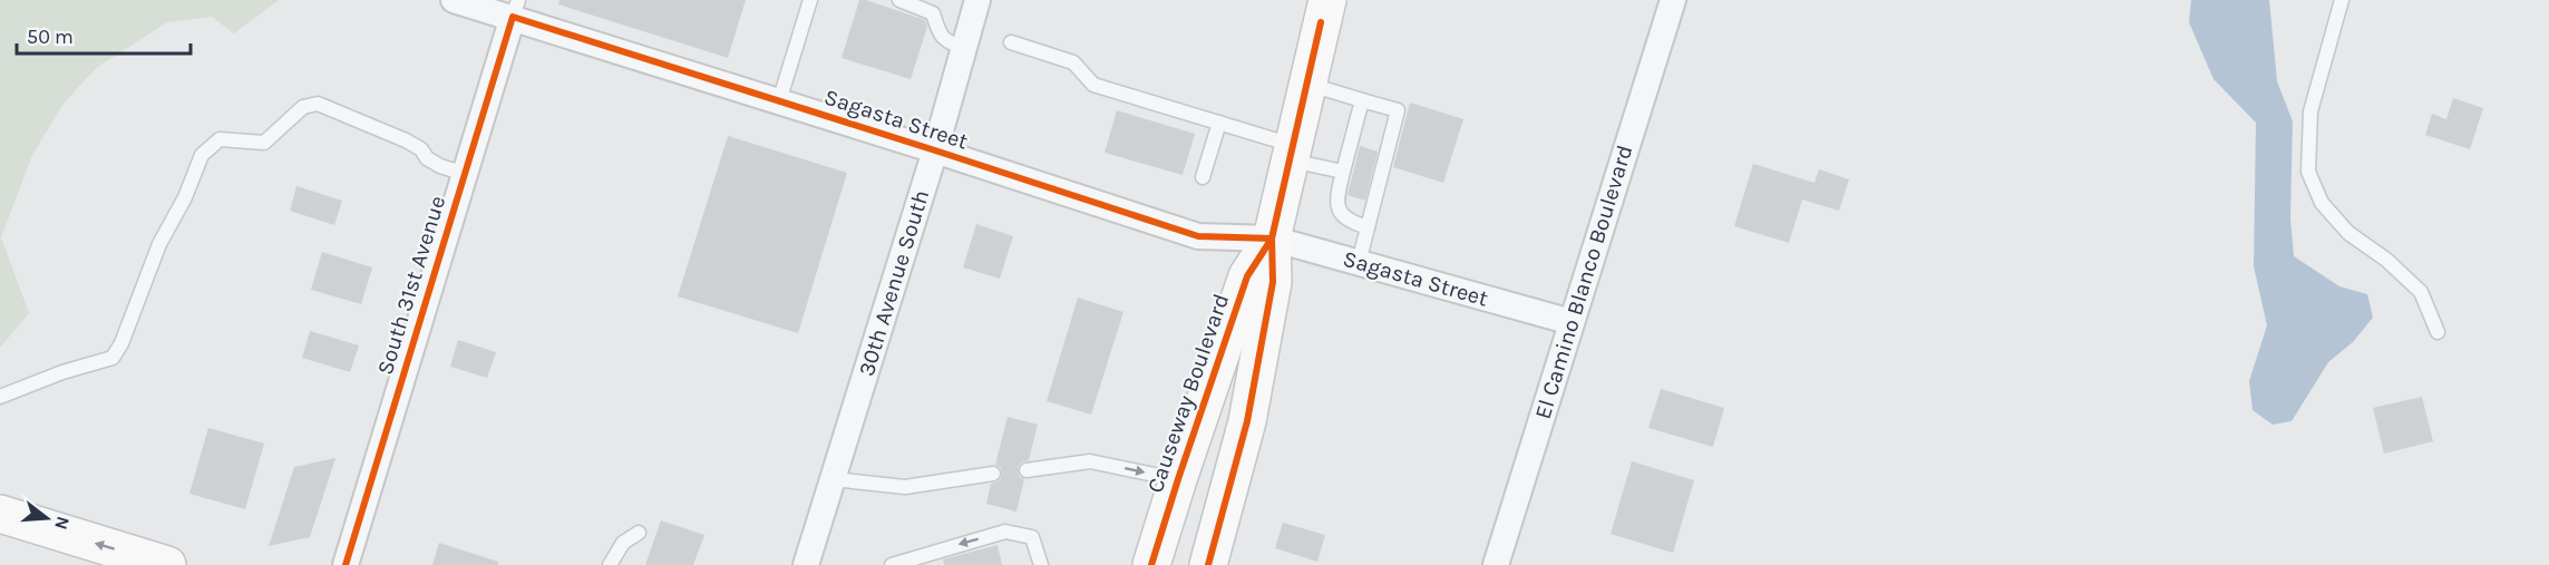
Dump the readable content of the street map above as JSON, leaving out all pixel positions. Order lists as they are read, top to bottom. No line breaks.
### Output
{"streets":{"main road":["Causeway Boulevard"],"street":["Sagasta Street","El Camino Blanco Boulevard","30th Avenue South","South 31st Avenue"]},"crossings":[["Sagasta Street","El Camino Blanco Boulevard"],["Sagasta Street","30th Avenue South"],["Sagasta Street","South 31st Avenue"],["Sagasta Street","Causeway Boulevard"]],"scale_bar":"50 m","north":"right"}
